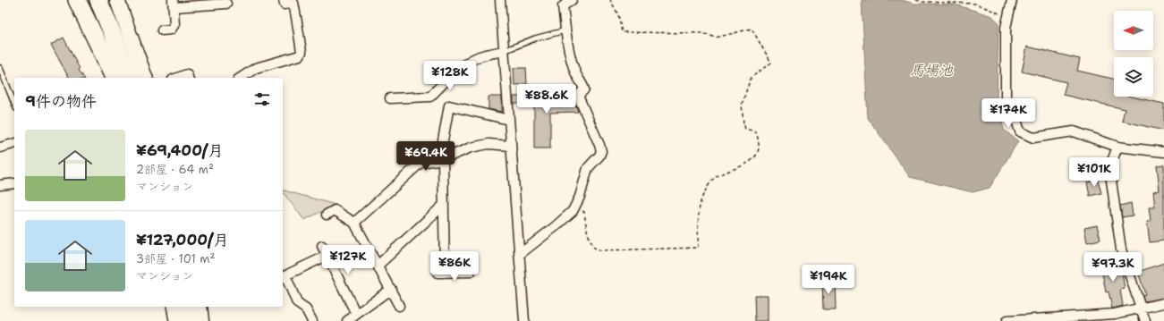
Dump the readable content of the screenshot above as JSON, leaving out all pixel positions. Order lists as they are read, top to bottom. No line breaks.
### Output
{"water":["馬場池"],"north":"left","page":{"price":["¥128K","¥88.6K","¥174K","¥69.4K","¥101K","¥127K","¥86K","¥97.3K","¥194K"],"heading":"9件の物件","list":[{"name":"¥69,400/月","note":"2部屋 · 64 m² · マンション"},{"name":"¥127,000/月","note":"3部屋 · 101 m² · マンション"}]}}
